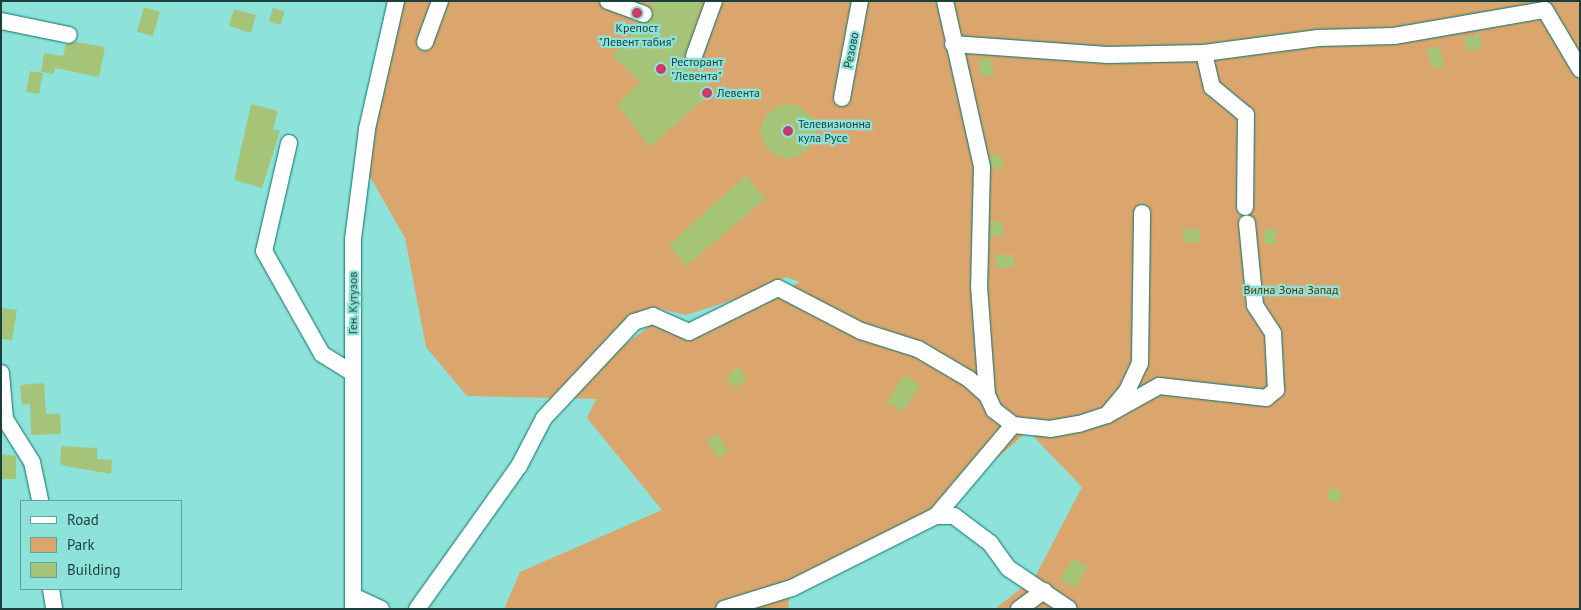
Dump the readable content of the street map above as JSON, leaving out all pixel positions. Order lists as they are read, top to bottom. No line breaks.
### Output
{"streets":{"street":["Резово","Ген. Кутузов"]},"parks":["Вилна Зона Запад"],"places":["Крепост \"Левент табия\"","Ресторант \"Левента\"","Левента","Телевизионна кула Русе"],"legend":["Road","Park","Building"]}
